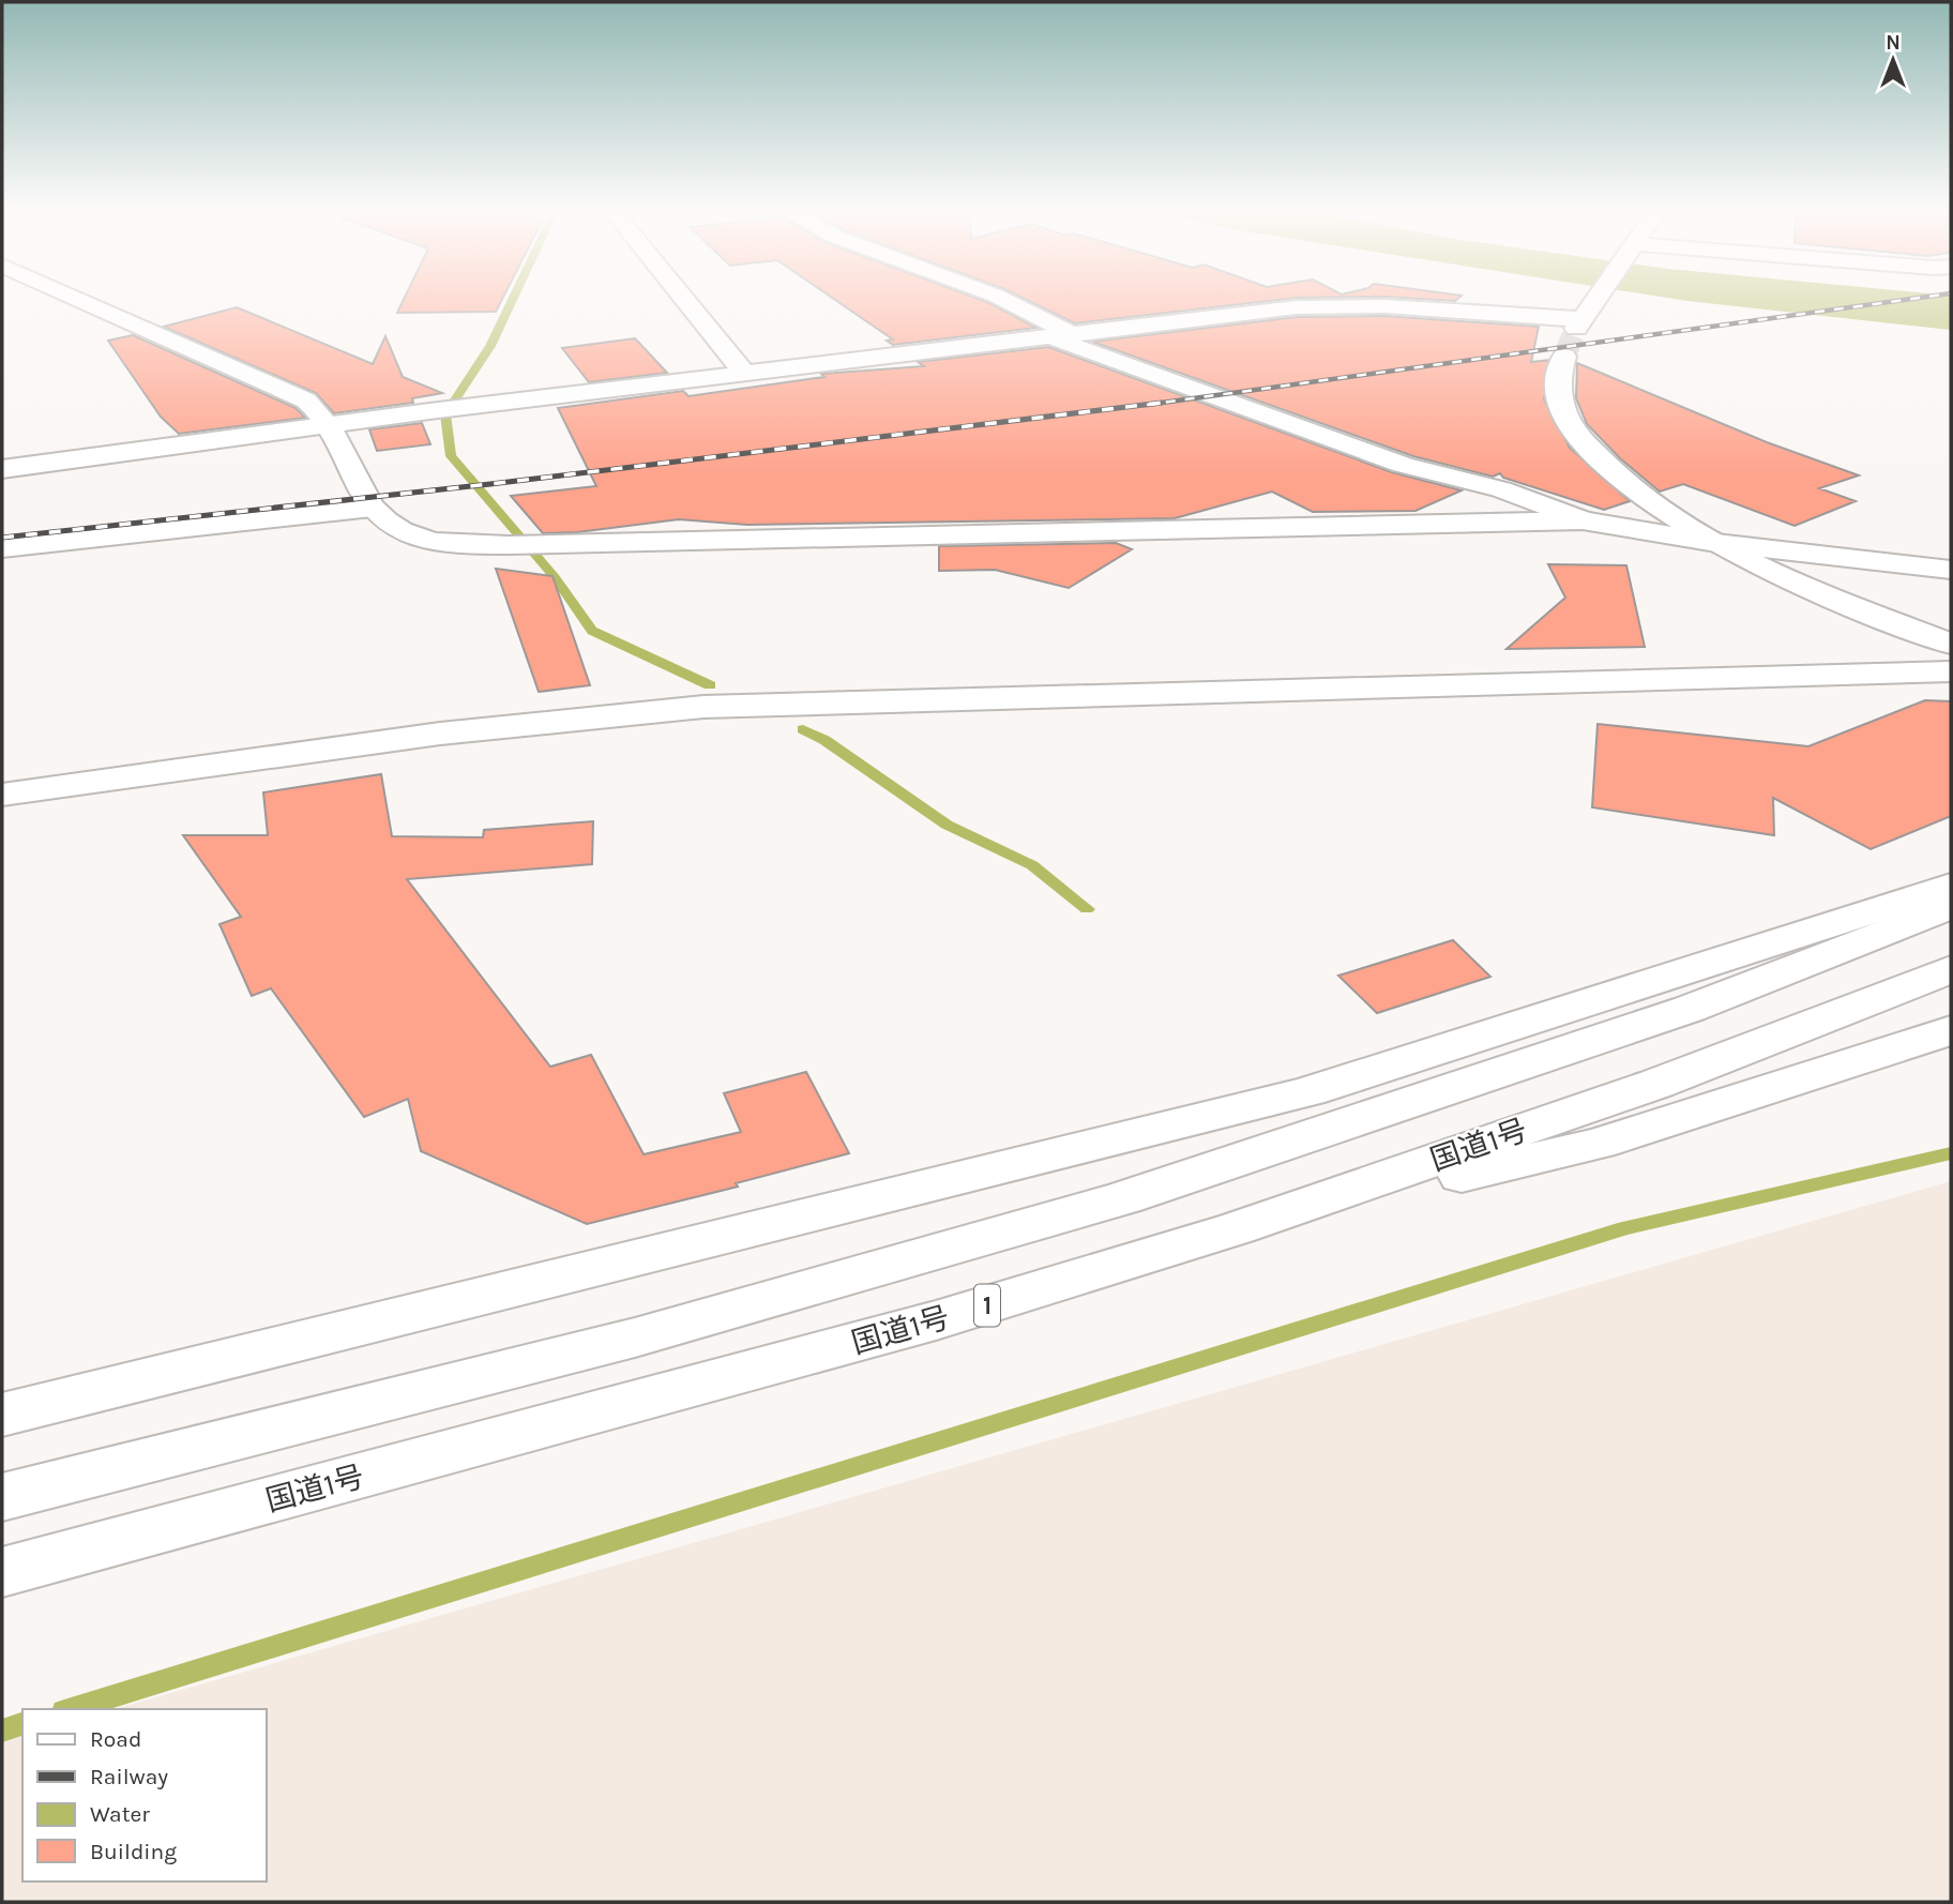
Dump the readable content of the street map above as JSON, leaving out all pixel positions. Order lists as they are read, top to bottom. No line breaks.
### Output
{"streets":{"main road":["国道1号","1"]},"legend":["Road","Railway","Water","Building"],"north":"top"}
